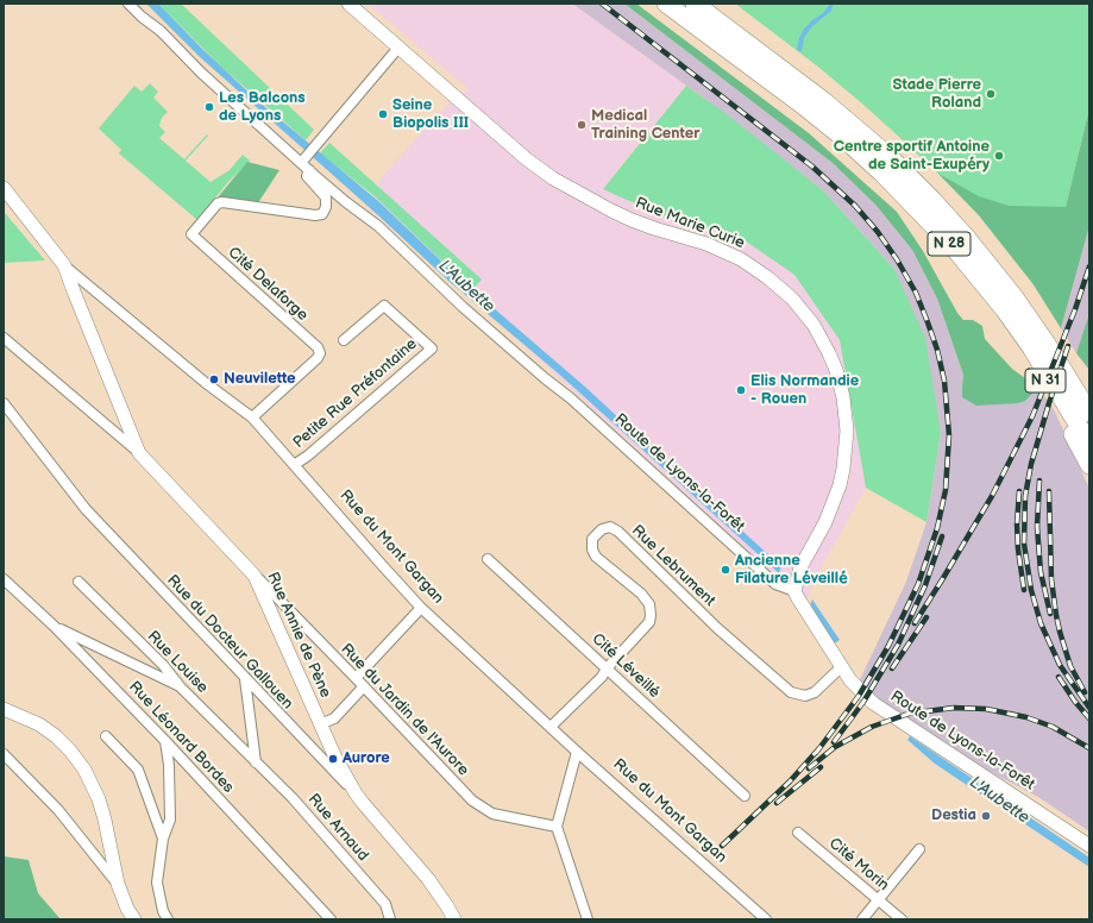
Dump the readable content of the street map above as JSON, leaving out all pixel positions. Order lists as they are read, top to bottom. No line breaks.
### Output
{"streets":{"highway":["N 28","N 31"],"street":["Rue Marie Curie","Cité Delaforge","Petite Rue Préfontaine","Route de Lyons-la-Forêt","Rue du Mont Gargan","Rue Lebrument","Rue Annie de Pène","Rue du Docteur Gallouen","Rue Louise","Cité Léveillé","Rue du Jardin de l'Aurore","Rue Léonard Bordes","Rue Arnaud","Cité Morin"]},"crossings":[["Rue Marie Curie","Route de Lyons-la-Forêt"],["N 28","N 31"],["Cité Delaforge","Route de Lyons-la-Forêt"],["Cité Delaforge","Rue du Mont Gargan"],["Petite Rue Préfontaine","Rue du Mont Gargan"],["Route de Lyons-la-Forêt","Rue Lebrument"],["Rue du Mont Gargan","Rue Lebrument"],["Rue du Mont Gargan","Rue Annie de Pène"],["Rue Lebrument","Cité Léveillé"],["Rue Annie de Pène","Rue du Docteur Gallouen"],["Rue Annie de Pène","Rue du Jardin de l'Aurore"],["Rue Louise","Rue Arnaud"]],"water":["L'Aubette"],"places":["Stade Pierre Roland","Les Balcons de Lyons","Seine Biopolis III","Medical Training Center","Centre sportif Antoine de Saint-Exupéry","Neuvilette","Elis Normandie - Rouen","Ancienne Filature Léveillé","Aurore","Destia"]}
